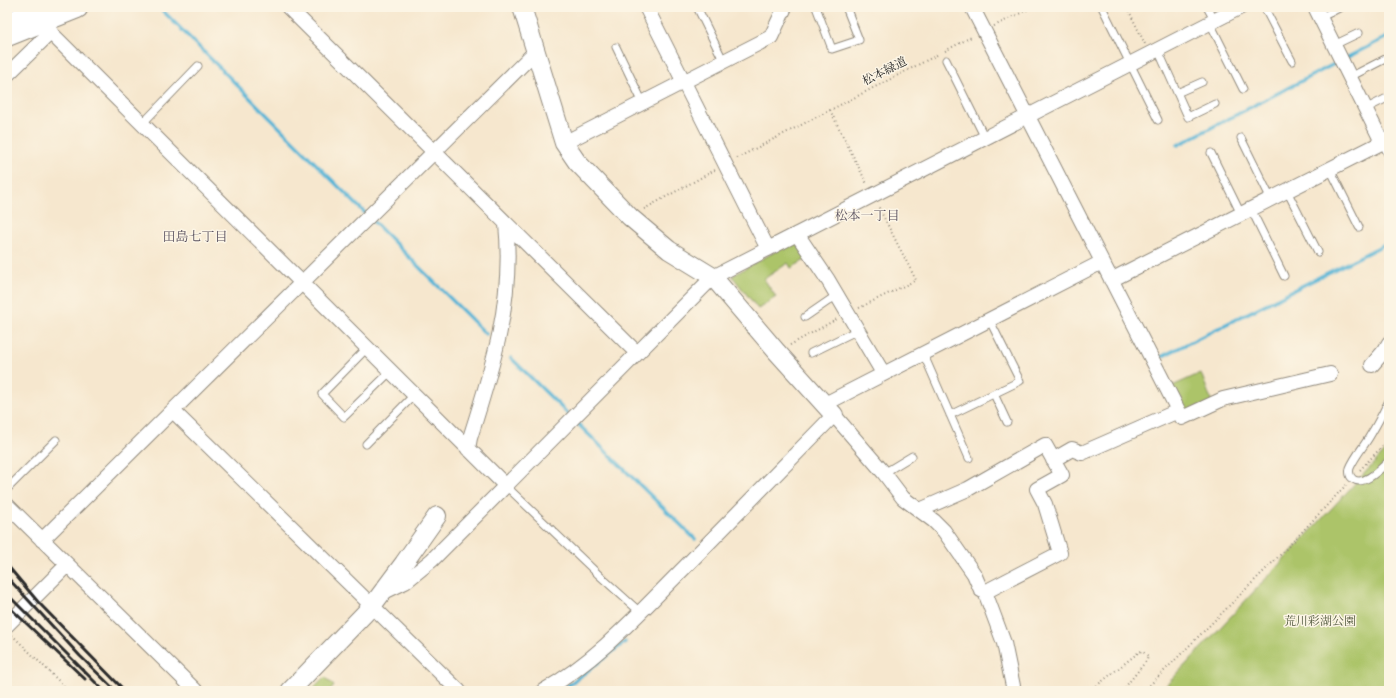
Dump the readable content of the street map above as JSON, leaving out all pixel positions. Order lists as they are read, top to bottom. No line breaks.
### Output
{"streets":{"path":["松本緑道"]},"districts":["松本一丁目","田島七丁目"],"parks":["荒川彩湖公園"]}
